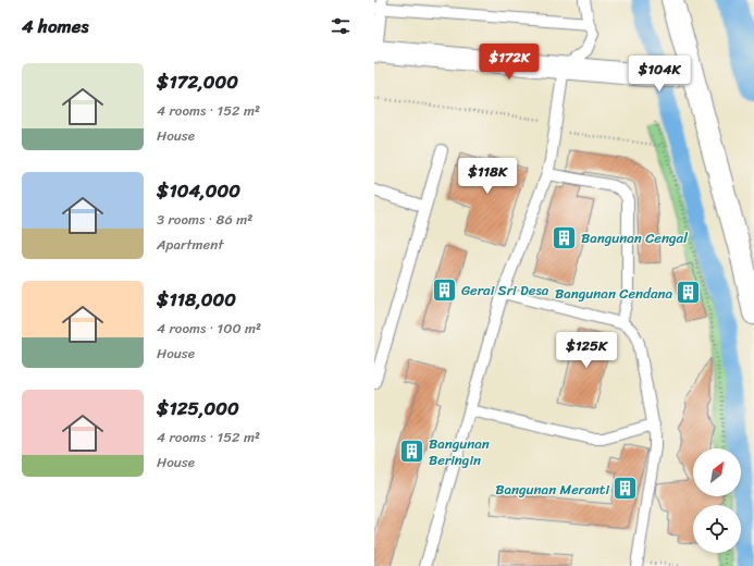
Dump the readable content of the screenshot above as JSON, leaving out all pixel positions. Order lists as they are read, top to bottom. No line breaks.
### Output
{"places":{"building":["Bangunan Cengal","Gerai Sri Desa","Bangunan Cendana","Bangunan Beringin","Bangunan Meranti"]},"north":"top right","page":{"heading":"4 homes","price":["$172K","$104K","$118K","$125K"],"list":[{"name":"$172,000","note":"4 rooms · 152 m² · House"},{"name":"$104,000","note":"3 rooms · 86 m² · Apartment"},{"name":"$118,000","note":"4 rooms · 100 m² · House"},{"name":"$125,000","note":"4 rooms · 152 m² · House"}]}}
